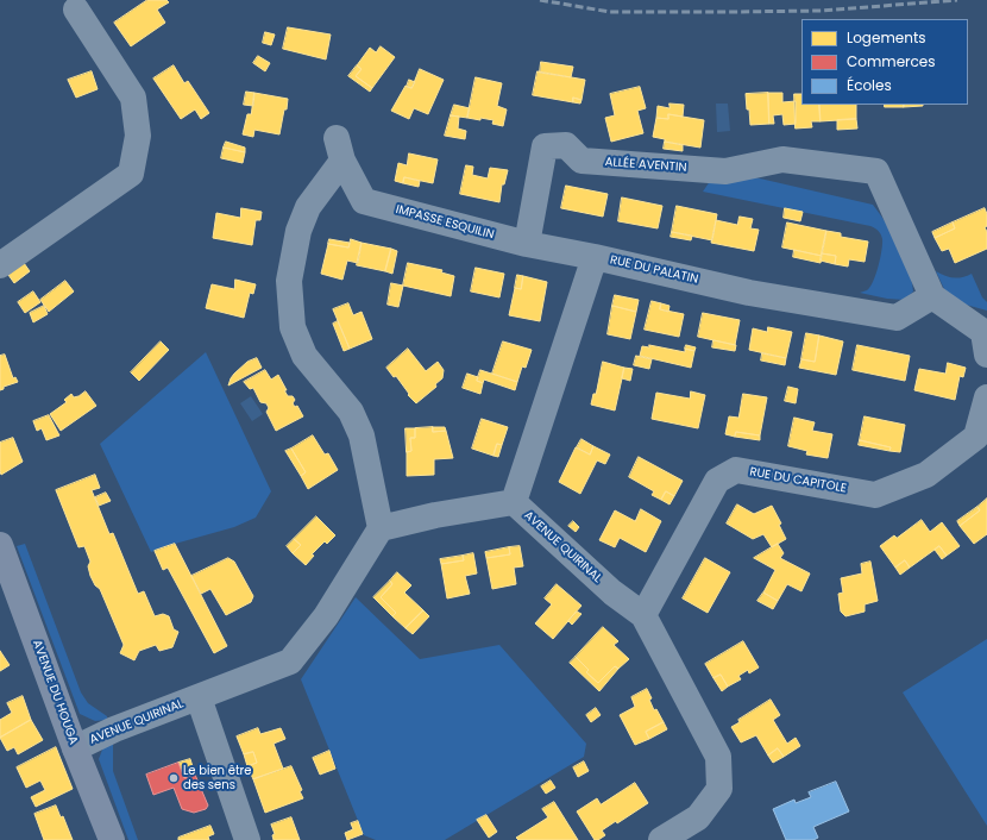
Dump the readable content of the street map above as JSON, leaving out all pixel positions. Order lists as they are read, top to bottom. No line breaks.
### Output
{"streets":{"main road":["AVENUE DU HOUGA"],"street":["ALLÉE AVENTIN","IMPASSE ESQUILIN","RUE DU PALATIN","RUE DU CAPITOLE","AVENUE QUIRINAL"]},"crossings":[["ALLÉE AVENTIN","IMPASSE ESQUILIN"],["ALLÉE AVENTIN","RUE DU PALATIN"],["IMPASSE ESQUILIN","RUE DU PALATIN"],["IMPASSE ESQUILIN","AVENUE QUIRINAL"],["RUE DU PALATIN","AVENUE QUIRINAL"],["RUE DU CAPITOLE","AVENUE QUIRINAL"],["AVENUE QUIRINAL","AVENUE DU HOUGA"]],"places":["Le bien être des sens"],"legend":["Logements","Commerces","Écoles"]}
